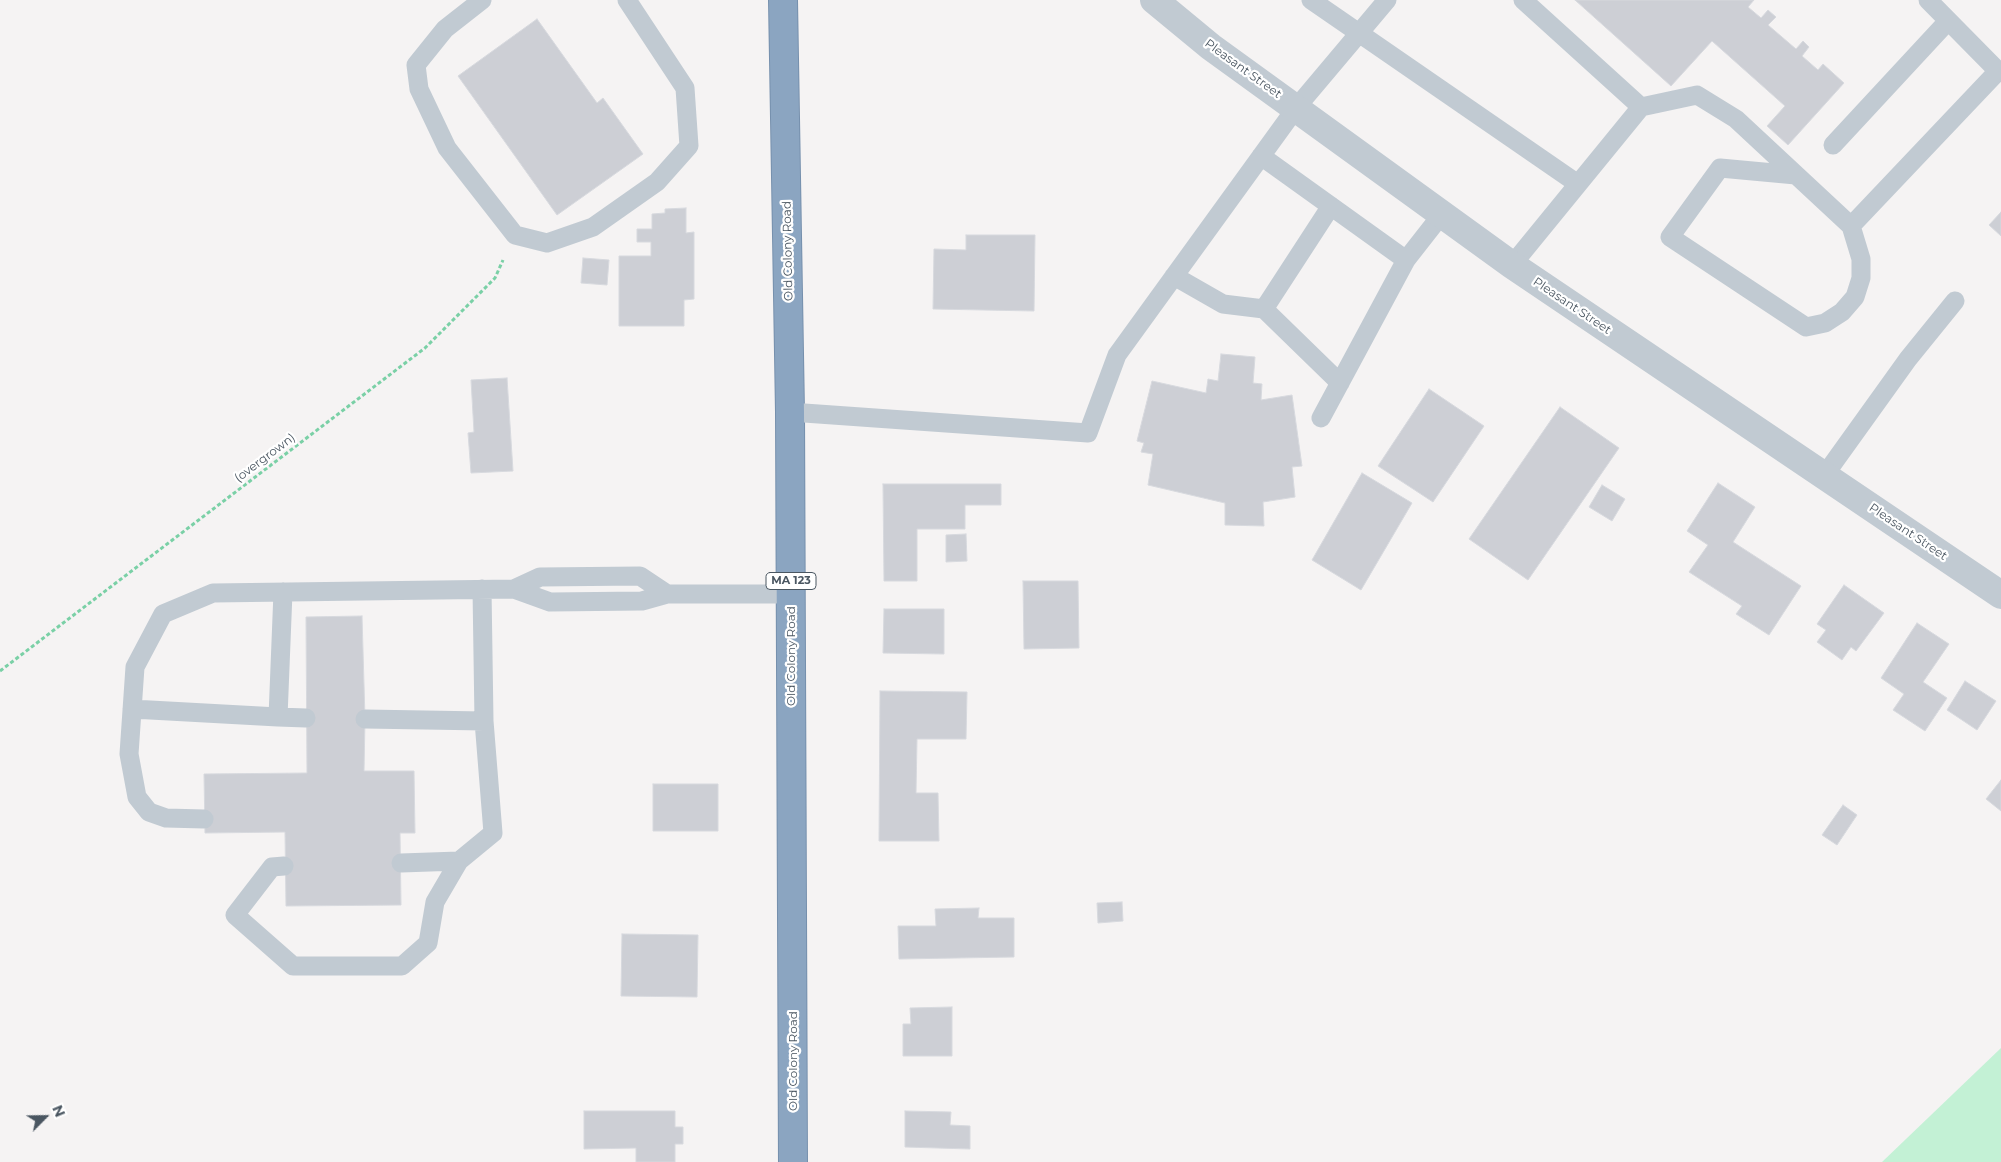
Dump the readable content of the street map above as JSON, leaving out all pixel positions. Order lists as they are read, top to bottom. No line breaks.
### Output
{"streets":{"highway":["Old Colony Road","MA 123"],"street":["Pleasant Street"],"path":["(overgrown)"]},"north":"top right"}
